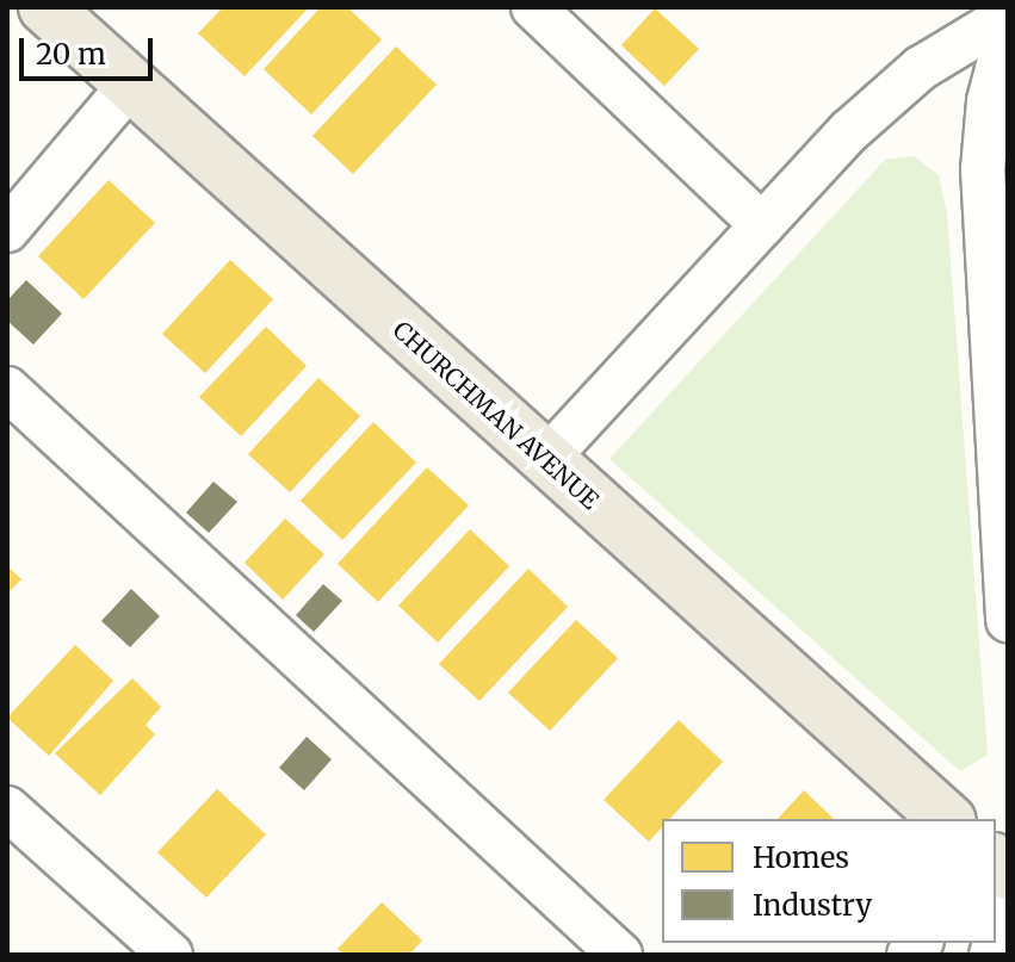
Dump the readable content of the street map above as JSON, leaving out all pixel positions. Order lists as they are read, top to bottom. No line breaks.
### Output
{"streets":{"main road":["CHURCHMAN AVENUE"]},"legend":["Homes","Industry"],"scale_bar":"20 m"}
